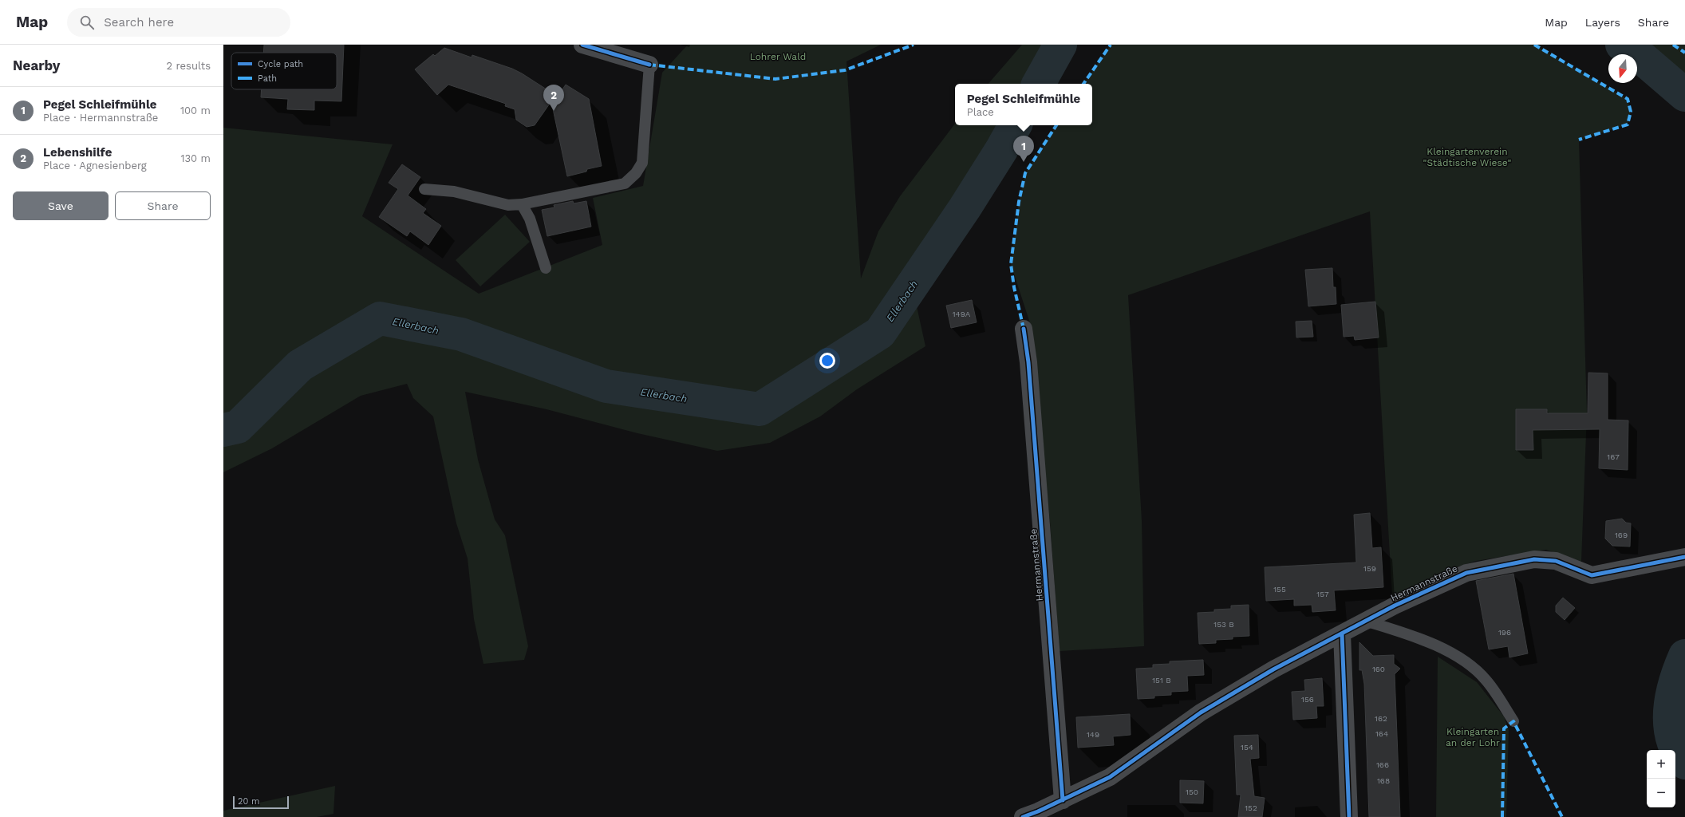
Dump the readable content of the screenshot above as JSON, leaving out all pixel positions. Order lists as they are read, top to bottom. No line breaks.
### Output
{"streets":{"street":["Hermannstraße"]},"water":["Ellerbach"],"parks":["Lohrer Wald","Kleingartenverein \"Städtische Wiese\"","Kleingarten an der Lohr"],"house_numbers":["149A","167","169","159","155","157","153 B","196","160","151 B","156","162","164","149","154","166","168","150","152"],"legend":["Cycle path","Path"],"scale_bar":"20 m","north":"bottom","page":{"header":"Map","search":"Search here","nav":["Map","Layers","Share"],"heading":["Nearby","2 results"],"popup":["Pegel Schleifmühle","Place"],"pins":["2","1"],"list":[{"mark":"1","name":"Pegel Schleifmühle","note":"Place · Hermannstraße","value":"100 m"},{"mark":"2","name":"Lebenshilfe","note":"Place · Agnesienberg","value":"130 m"}],"buttons":["Save","Share"],"map_buttons":["+","−"],"scale":"20 m"}}
